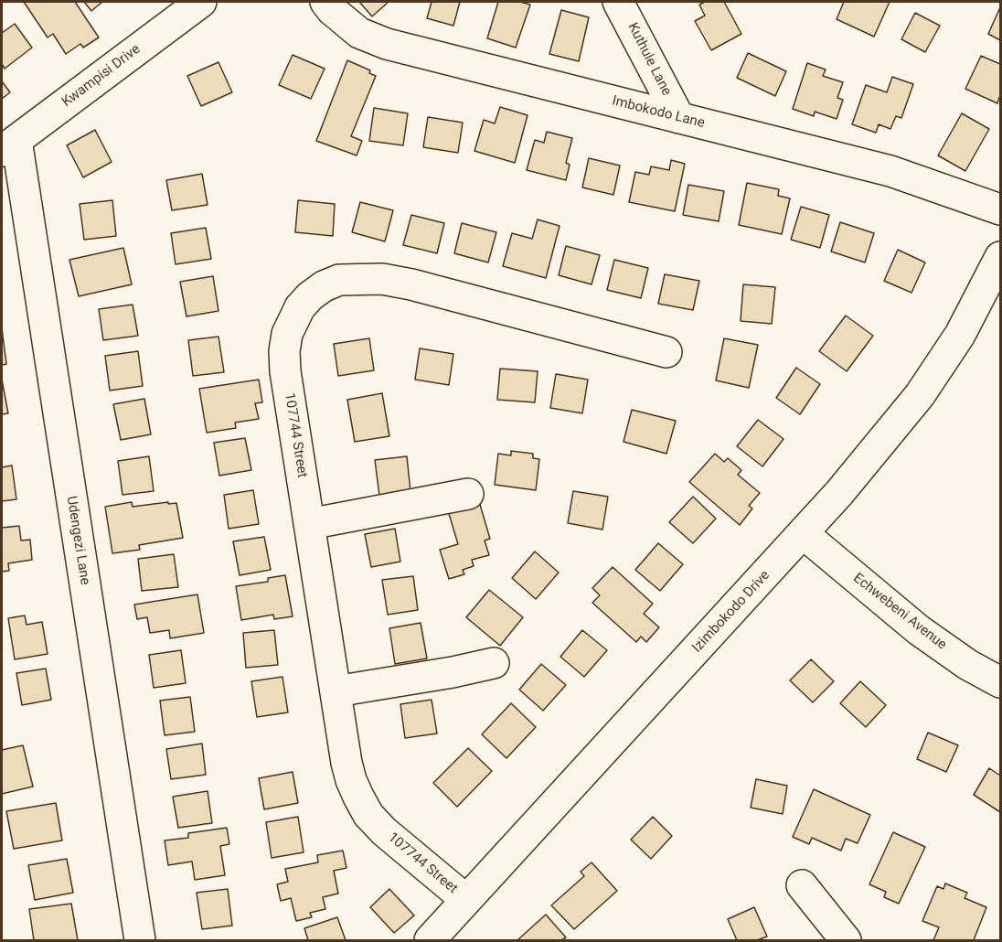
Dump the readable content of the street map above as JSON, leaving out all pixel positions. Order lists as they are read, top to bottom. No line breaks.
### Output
{"streets":{"street":["Kuthule Lane","Kwampisi Drive","Imbokodo Lane","107744 Street","Udengezi Lane","Izimbokodo Drive","Echwebeni Avenue"]},"crossings":[["Kuthule Lane","Imbokodo Lane"],["Kwampisi Drive","Udengezi Lane"],["107744 Street","Izimbokodo Drive"],["Izimbokodo Drive","Echwebeni Avenue"]]}
